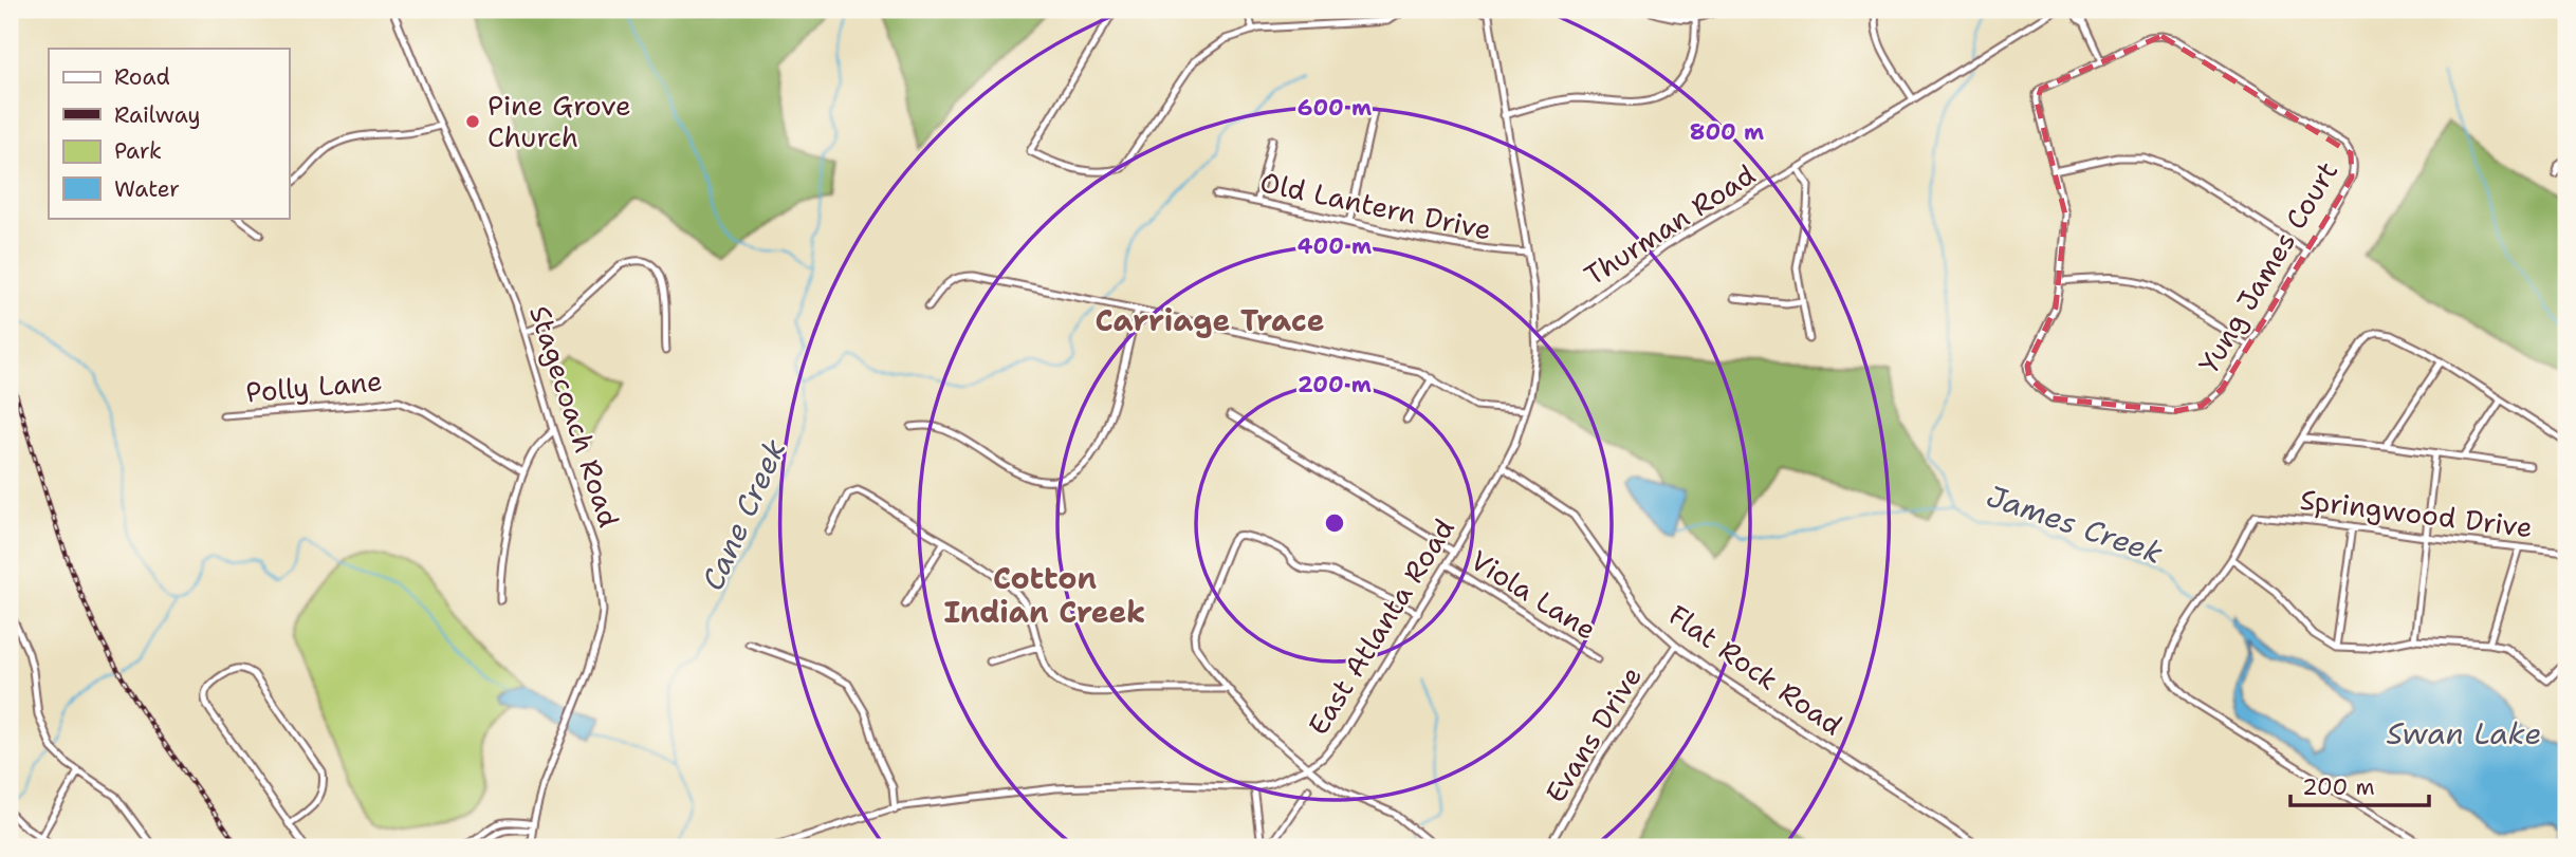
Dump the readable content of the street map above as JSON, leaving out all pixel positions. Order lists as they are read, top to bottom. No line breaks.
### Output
{"streets":{"street":["Old Lantern Drive","Thurman Road","Yung James Court","Polly Lane","Stagecoach Road","Springwood Drive","Viola Lane","East Atlanta Road","Flat Rock Road","Evans Drive"]},"crossings":[["Old Lantern Drive","East Atlanta Road"],["Thurman Road","East Atlanta Road"],["Viola Lane","East Atlanta Road"],["East Atlanta Road","Flat Rock Road"],["Flat Rock Road","Evans Drive"]],"districts":["Carriage Trace","Cotton Indian Creek"],"water":["Cane Creek","James Creek","Swan Lake"],"places":["Pine Grove Church"],"legend":["Road","Railway","Park","Water"],"scale_bar":"200 m","rings":["600 m","800 m","400 m","200 m"]}
